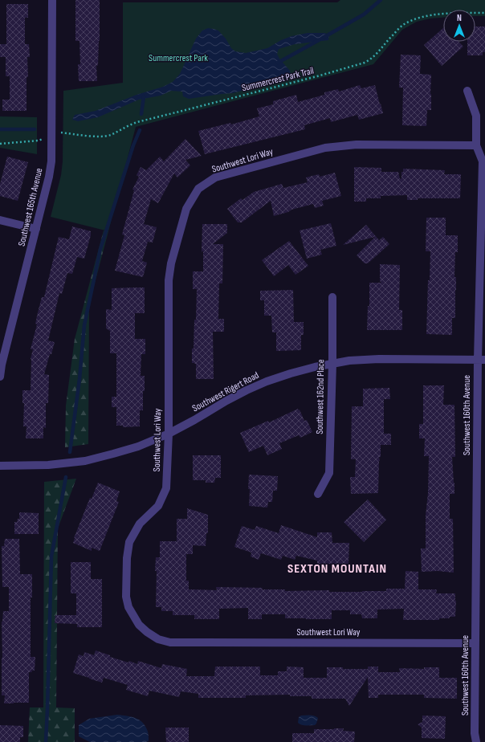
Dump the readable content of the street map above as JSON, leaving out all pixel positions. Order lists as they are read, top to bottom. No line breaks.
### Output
{"streets":{"street":["Southwest Lori Way","Southwest 165th Avenue","Southwest Rigert Road","Southwest 162nd Place","Southwest 160th Avenue"],"path":["Summercrest Park Trail"]},"crossings":[["Southwest Lori Way","Southwest Rigert Road"],["Southwest Lori Way","Southwest 160th Avenue"],["Southwest Rigert Road","Southwest 162nd Place"],["Southwest Rigert Road","Southwest 160th Avenue"]],"districts":["SEXTON MOUNTAIN"],"parks":["Summercrest Park"],"north":"top"}
